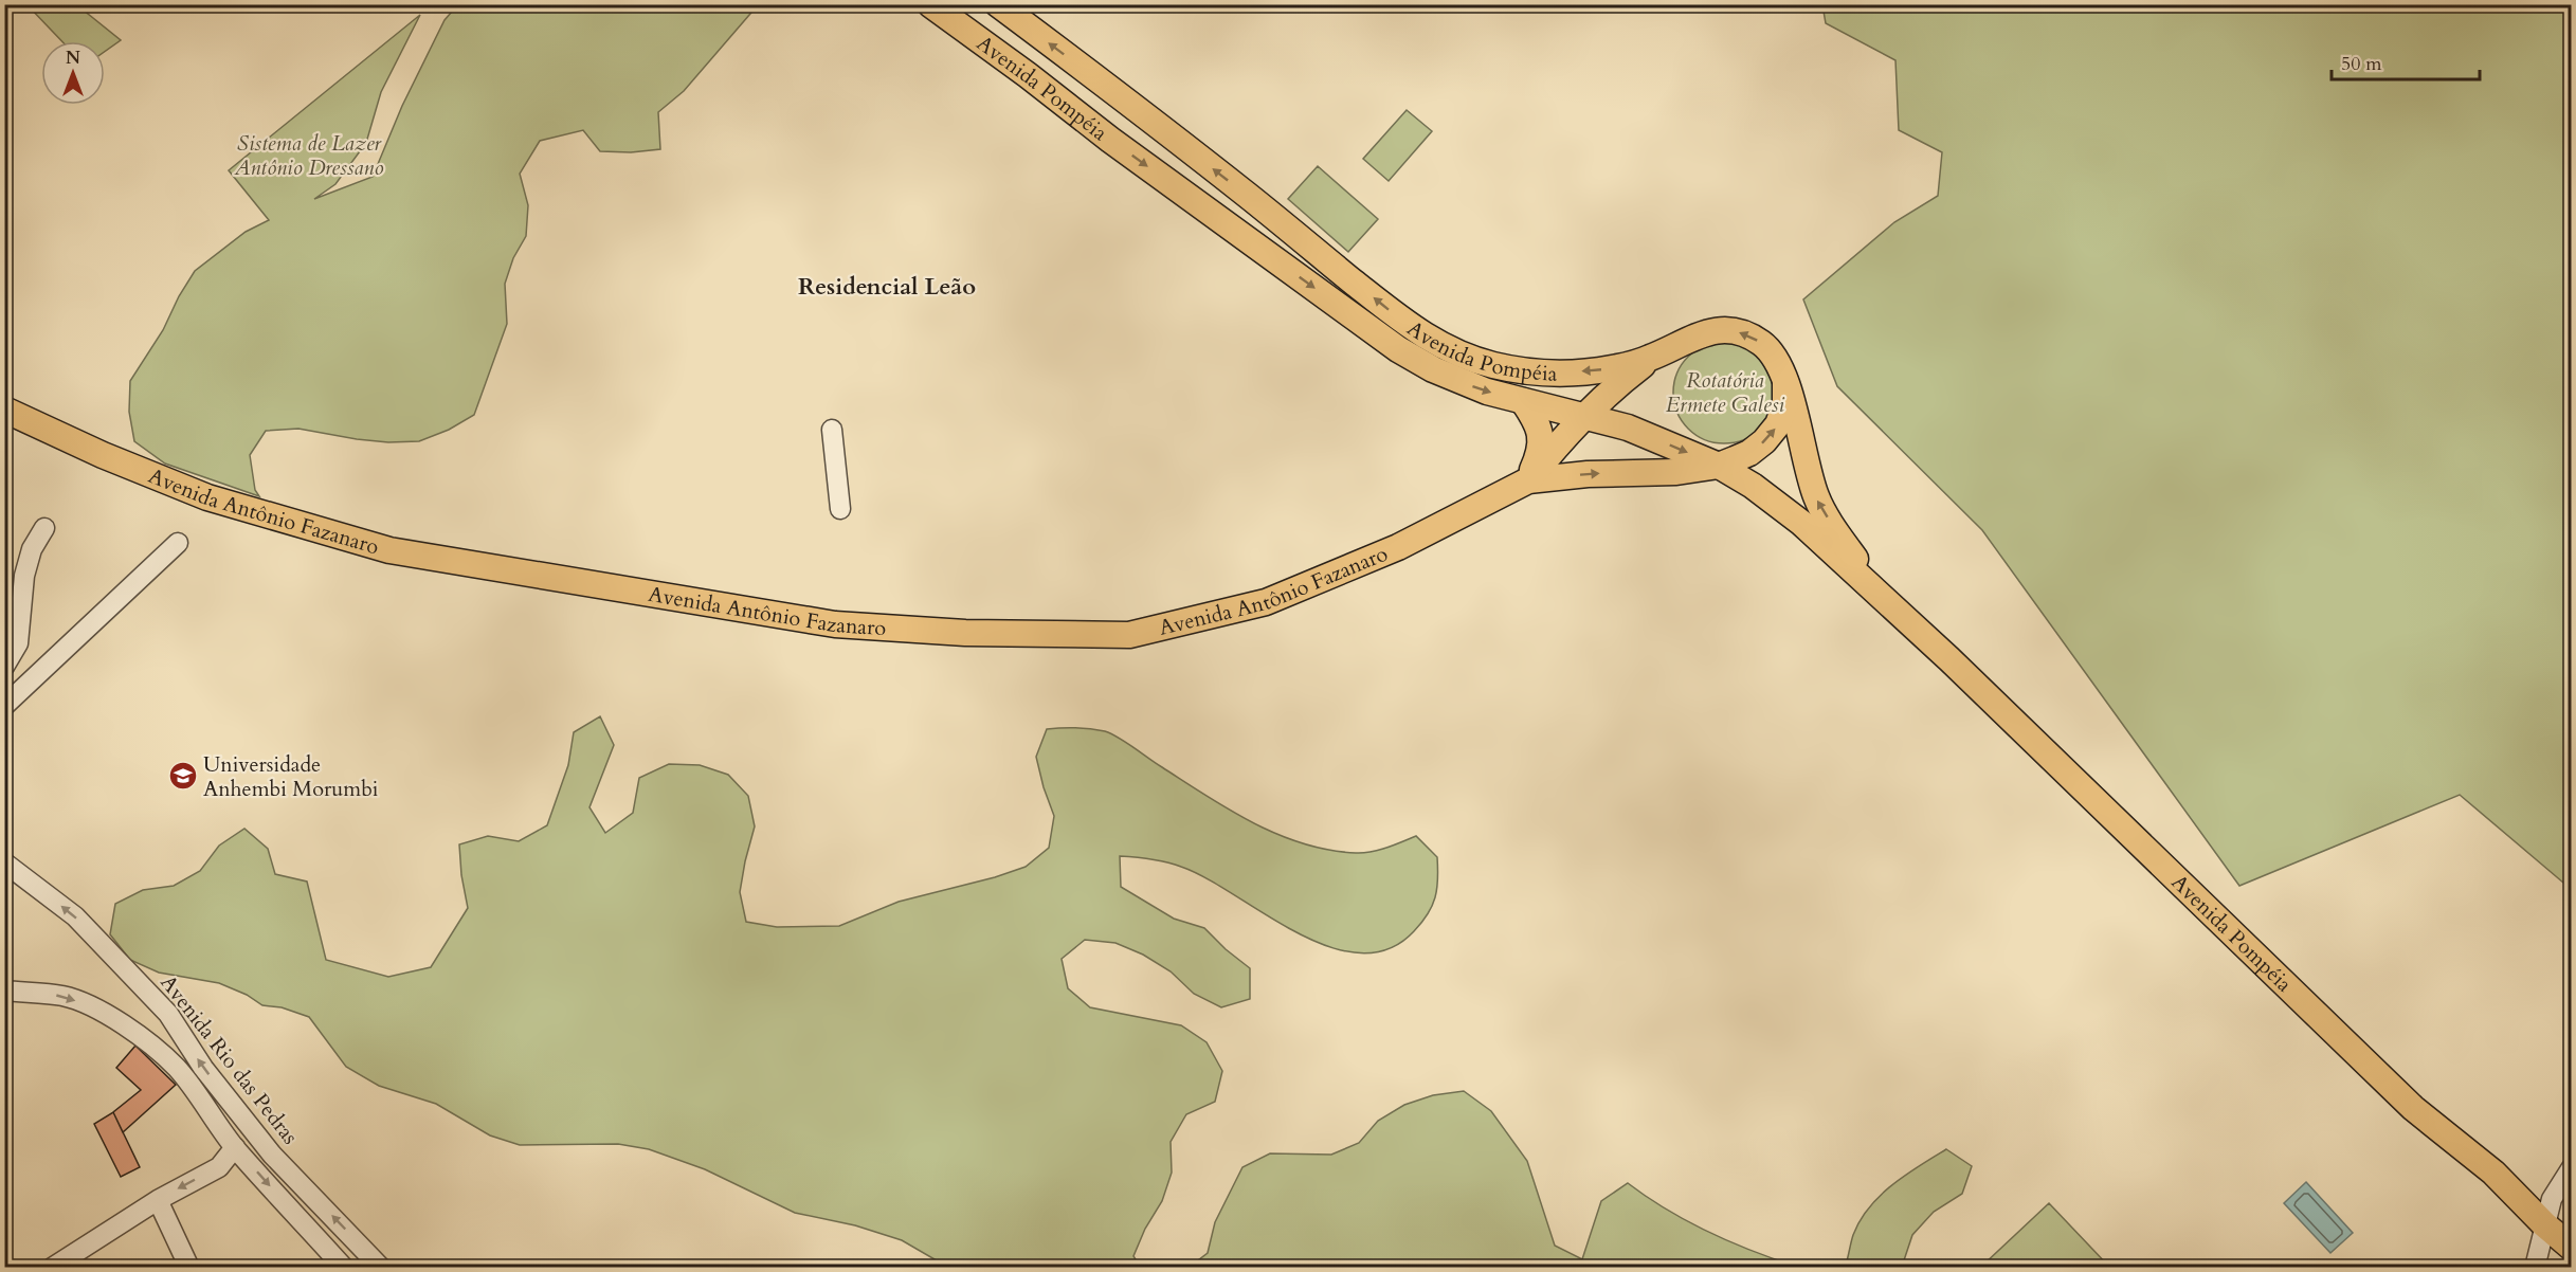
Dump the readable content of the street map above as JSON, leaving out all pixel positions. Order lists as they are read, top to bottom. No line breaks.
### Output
{"streets":{"main road":["Avenida Pompéia","Avenida Antônio Fazanaro"],"street":["Avenida Rio das Pedras"]},"crossings":[["Avenida Pompéia","Avenida Antônio Fazanaro"]],"districts":["Residencial Leão"],"parks":["Sistema de Lazer Antônio Dressano","Rotatória Ermete Galesi"],"places":{"school or university":["Universidade Anhembi Morumbi"]},"scale_bar":"50 m","north":"top"}
